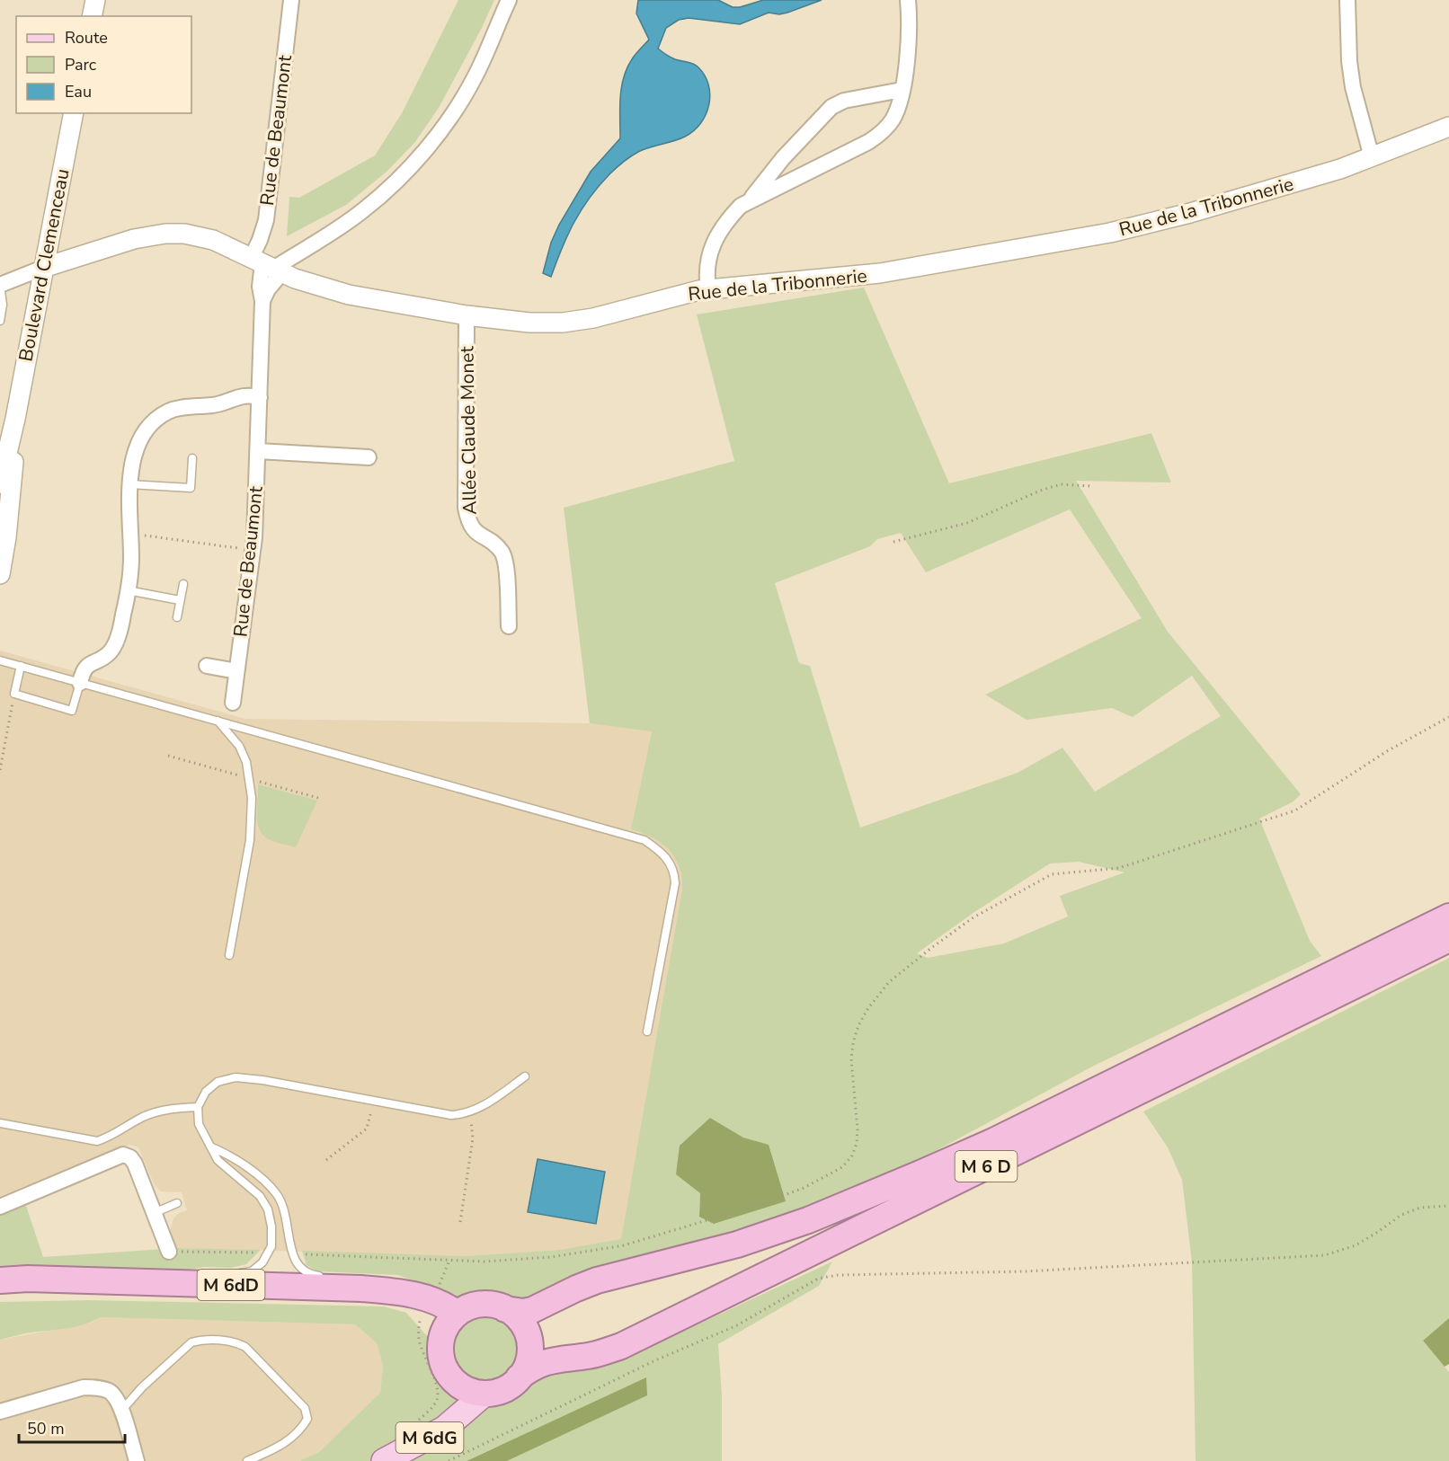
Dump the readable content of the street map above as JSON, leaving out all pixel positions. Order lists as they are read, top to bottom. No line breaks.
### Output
{"streets":{"highway":["M 6 D","M 6dD"],"main road":["M 6dG"],"street":["Rue de Beaumont","Rue de la Tribonnerie","Boulevard Clemenceau","Allée Claude Monet"]},"crossings":[["Rue de Beaumont","Rue de la Tribonnerie"],["Rue de la Tribonnerie","Boulevard Clemenceau"],["Rue de la Tribonnerie","Allée Claude Monet"],["M 6 D","M 6dD"],["M 6 D","M 6dG"],["M 6dD","M 6dG"]],"legend":["Route","Parc","Eau"],"scale_bar":"50 m"}
